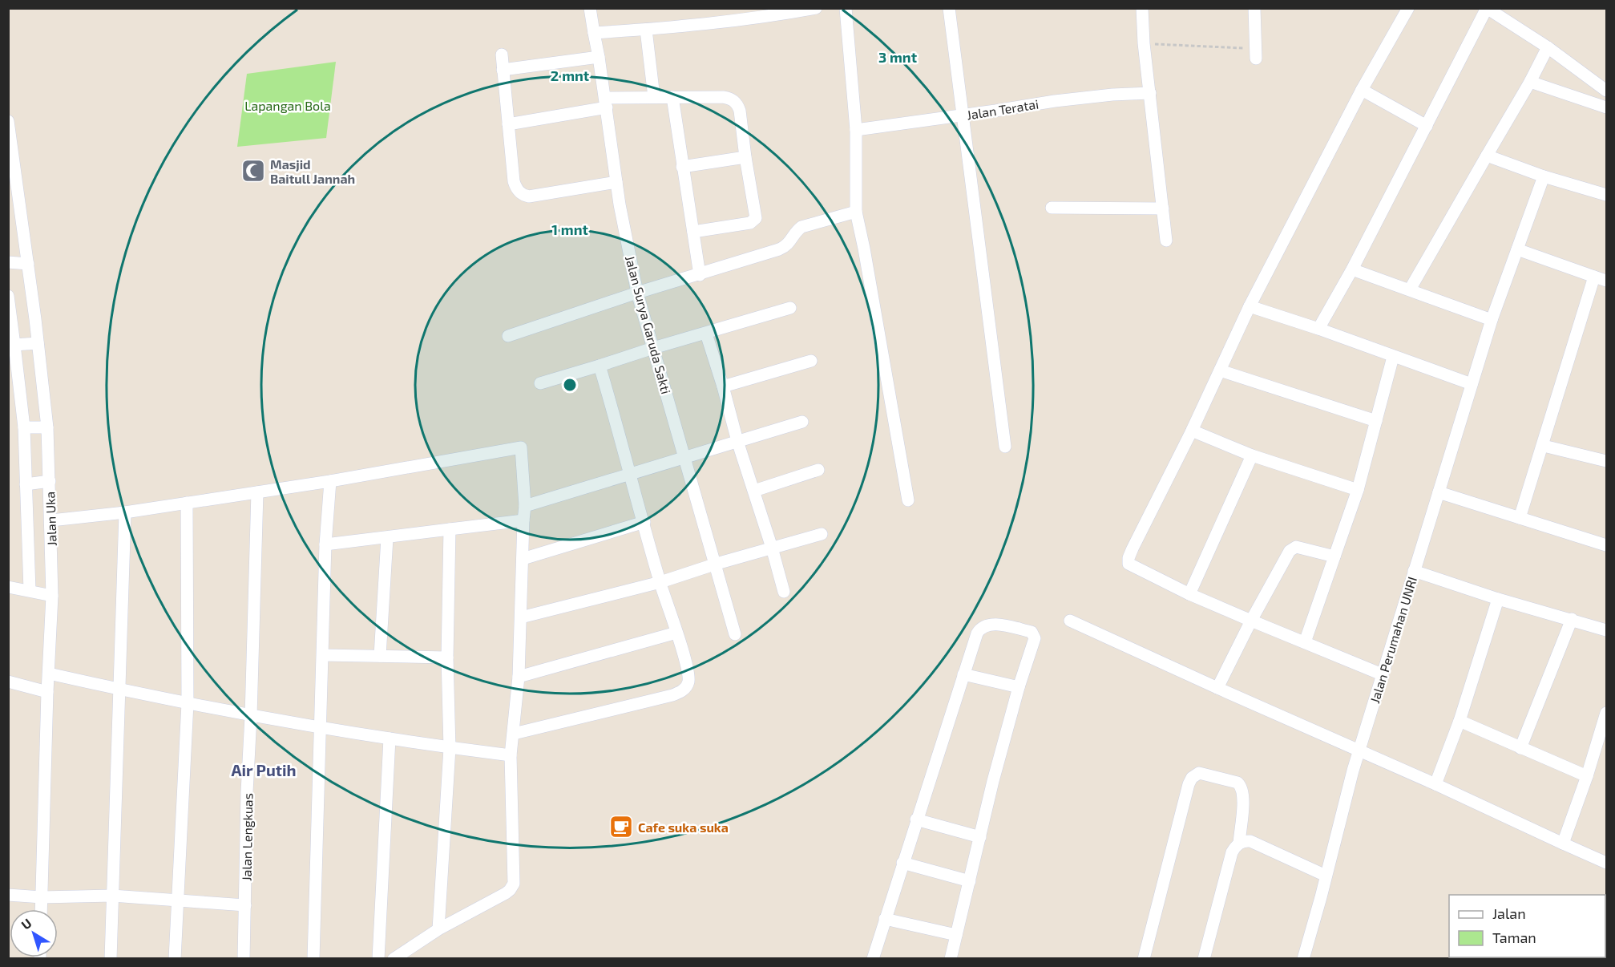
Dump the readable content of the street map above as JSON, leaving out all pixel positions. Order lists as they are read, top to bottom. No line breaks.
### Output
{"streets":{"street":["Jalan Teratai","Jalan Surya Garuda Sakti","Jalan Uka","Jalan Perumahan UNRI","Jalan Lengkuas"]},"districts":["Air Putih"],"parks":["Lapangan Bola"],"places":{"mosque":["Masjid Baitull Jannah"],"cafe":["Cafe suka suka"]},"legend":["Jalan","Taman"],"north":"top left","rings":["3 mnt","2 mnt","1 mnt"]}
